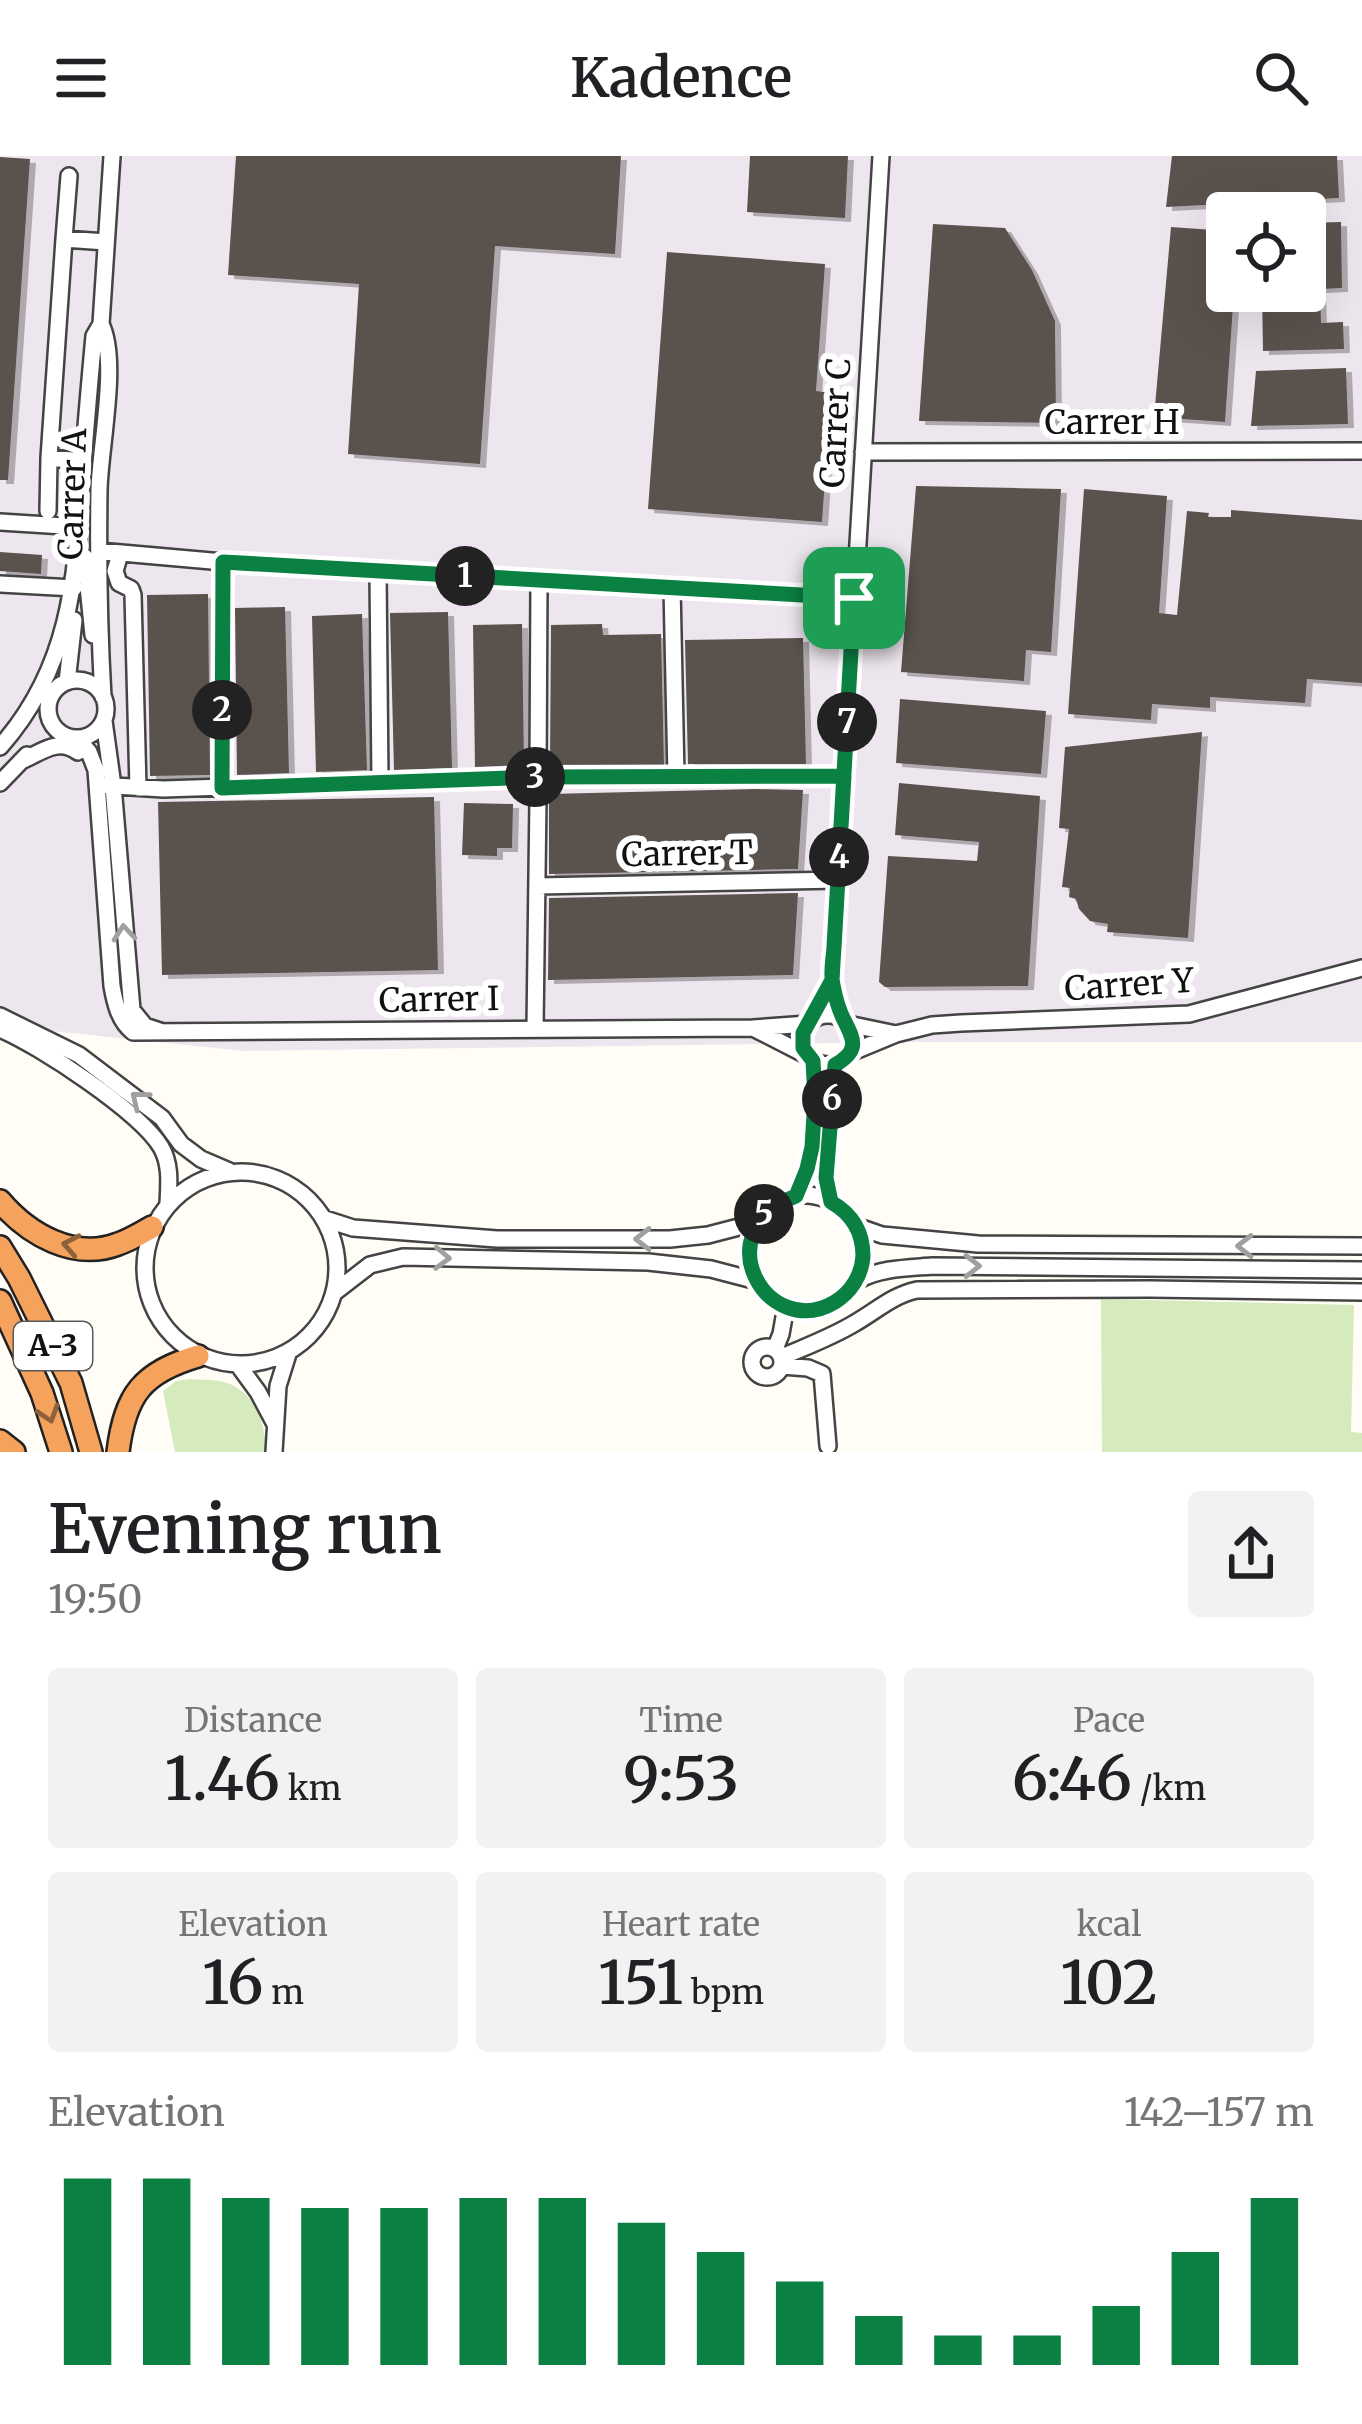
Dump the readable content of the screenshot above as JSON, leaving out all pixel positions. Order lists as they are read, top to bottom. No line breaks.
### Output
{"streets":{"highway":["A-3"],"street":["Carrer H","Carrer C","Carrer A","Carrer T","Carrer Y","Carrer I"]},"crossings":[["Carrer H","Carrer C"],["Carrer C","Carrer T"],["Carrer C","Carrer Y"],["Carrer C","Carrer I"],["Carrer Y","Carrer I"]],"page":{"header":"Kadence","pins":["1","2","7","3","4","6","5"],"heading":["Evening run","19:50"],"stats":[["Distance","1.46 km"],["Time","9:53"],["Pace","6:46 /km"],["Elevation","16 m"],["Heart rate","151 bpm"],["kcal","102"]],"chart":["Elevation","142–157 m"]}}
